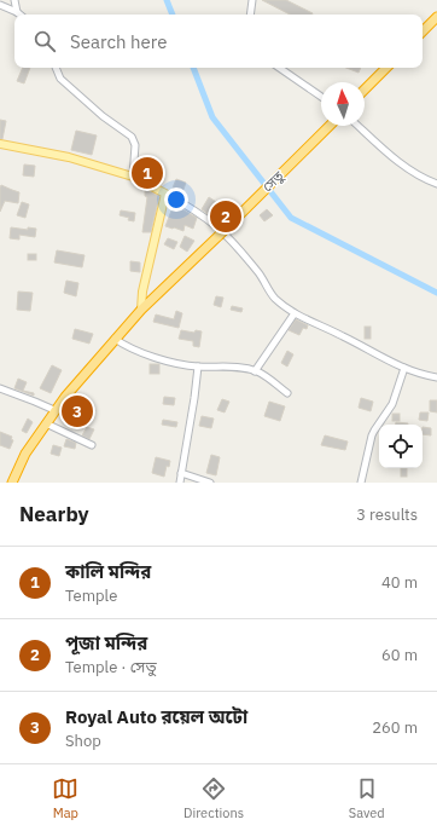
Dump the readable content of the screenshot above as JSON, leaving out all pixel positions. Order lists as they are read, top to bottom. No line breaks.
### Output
{"streets":{"highway":["সেতু"]},"north":"top","page":{"search":"Search here","pins":["1","2","3"],"heading":["Nearby","3 results"],"list":[{"mark":"1","name":"কালি মন্দির","note":"Temple","value":"40 m"},{"mark":"2","name":"পূজা মন্দির","note":"Temple · সেতু","value":"60 m"},{"mark":"3","name":"Royal Auto রয়েল অটো","note":"Shop","value":"260 m"}],"nav":["Map","Directions","Saved"]}}
